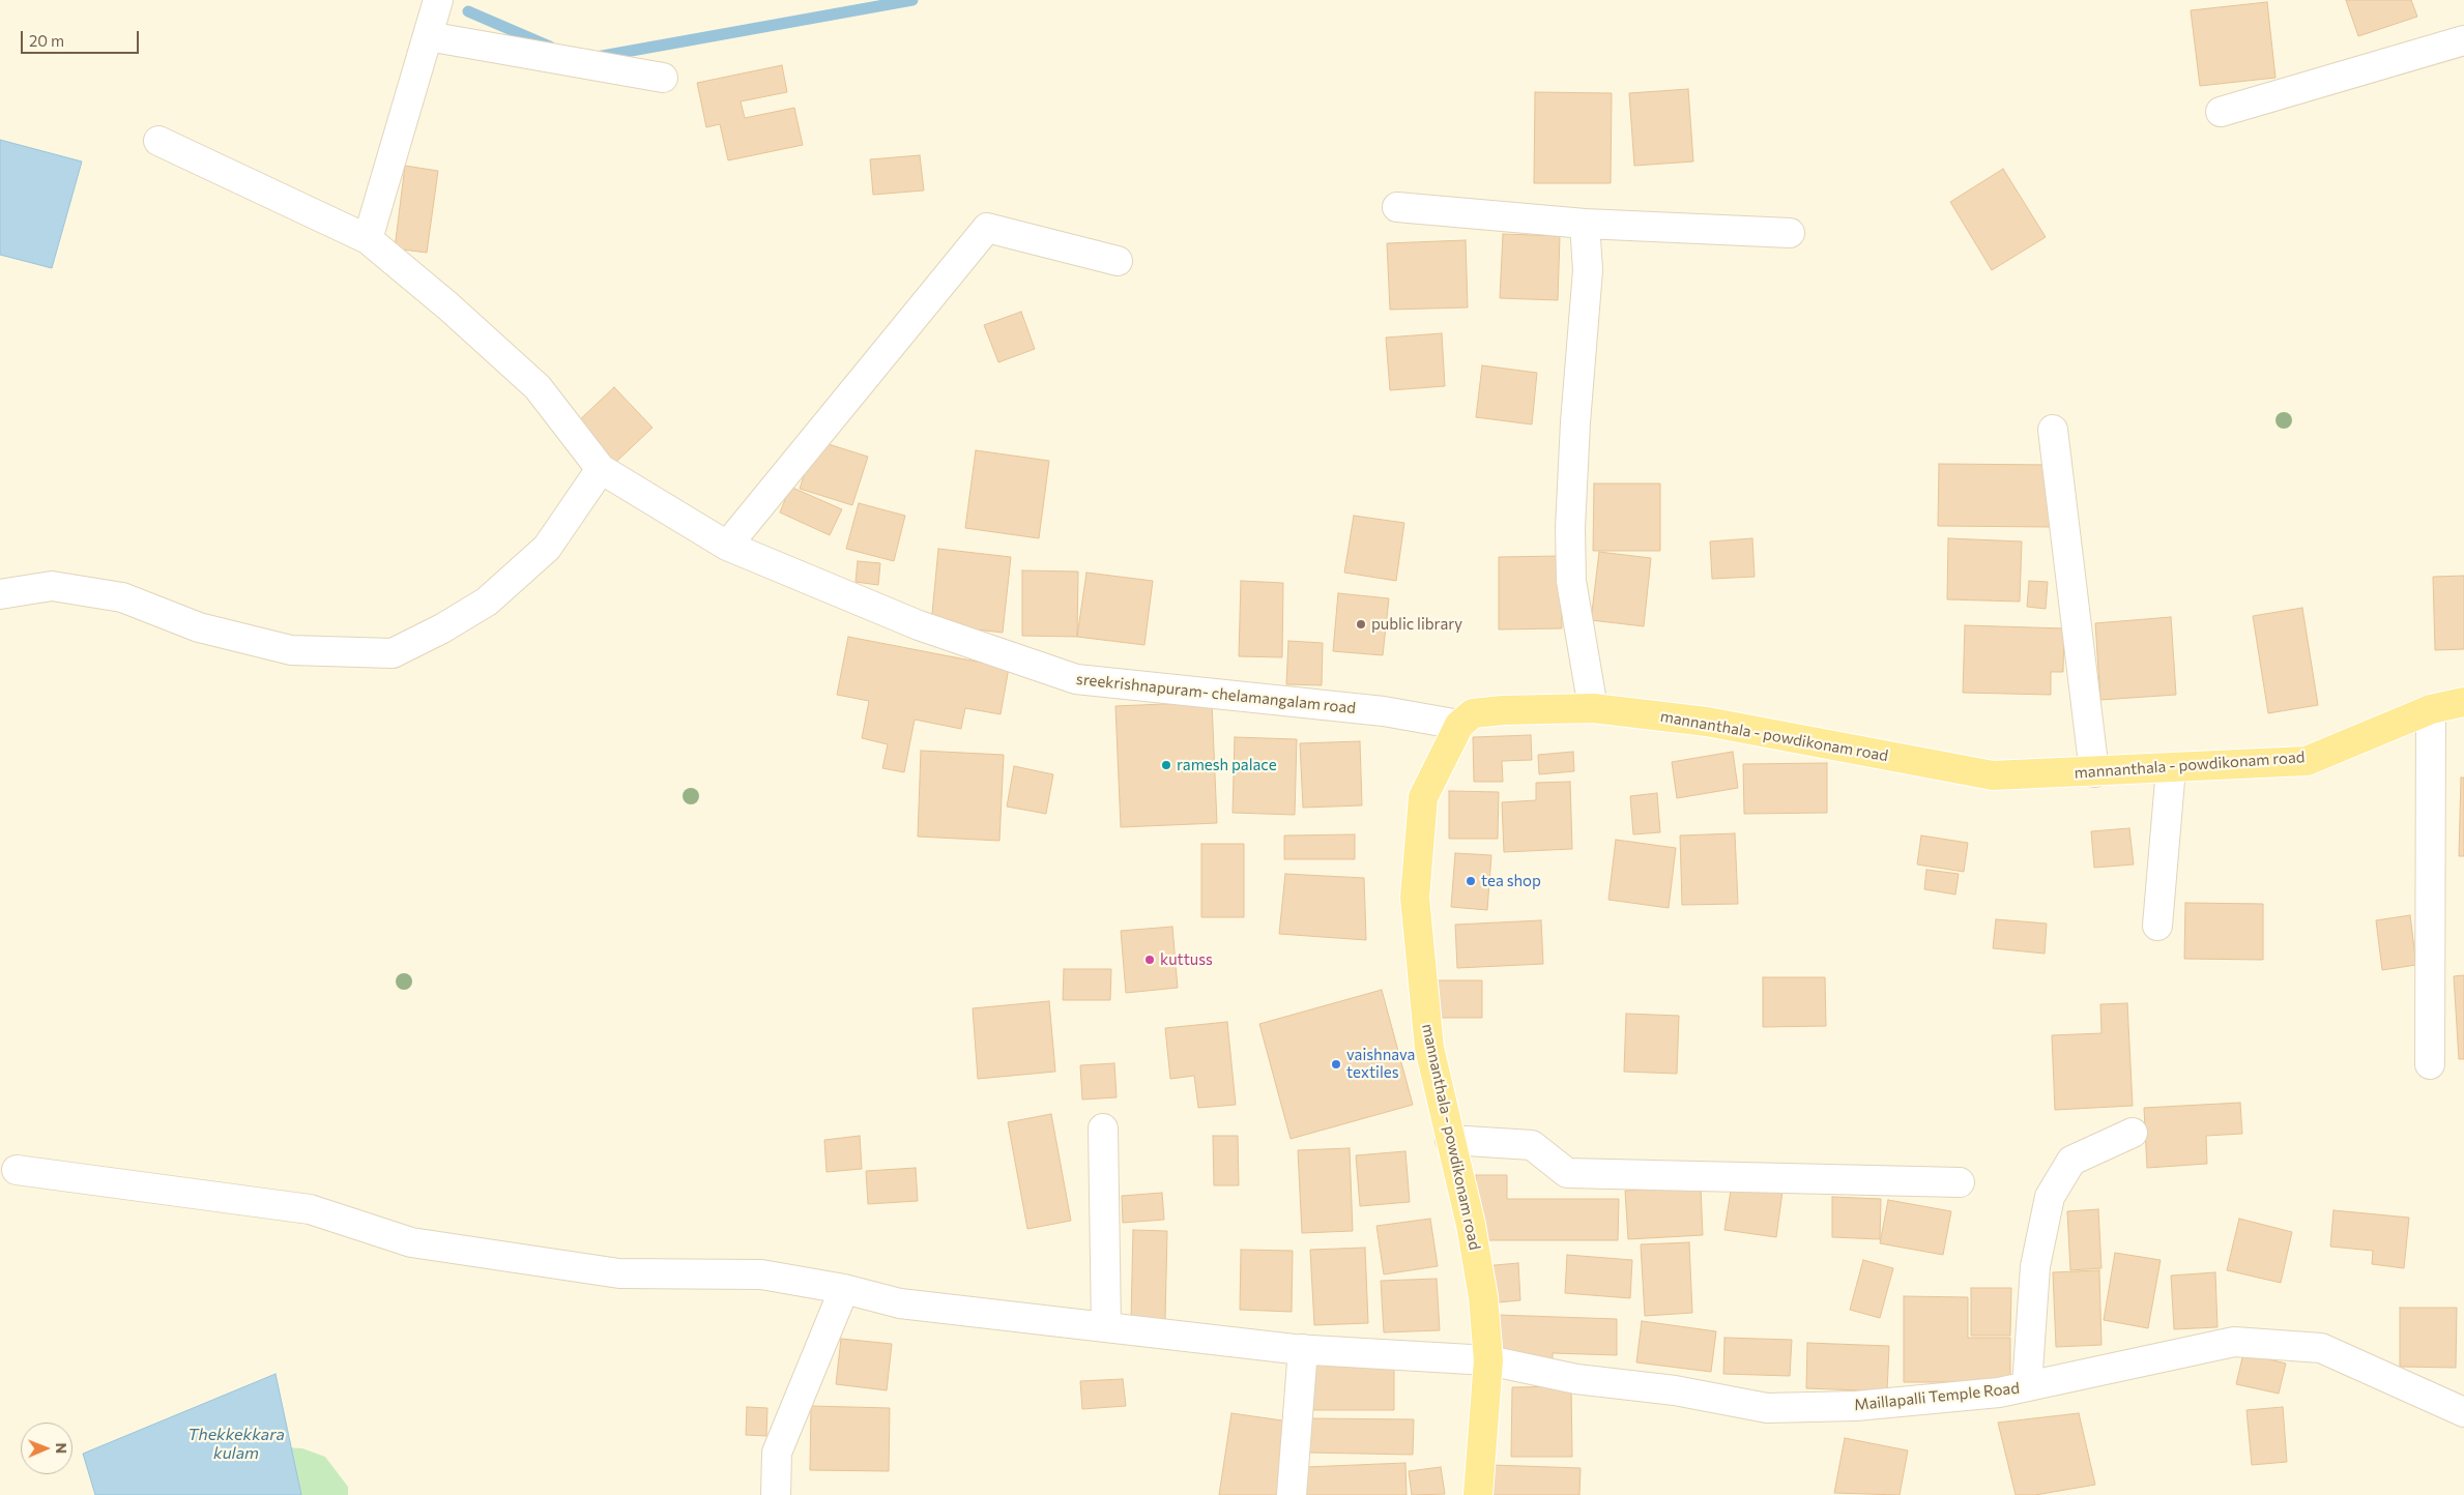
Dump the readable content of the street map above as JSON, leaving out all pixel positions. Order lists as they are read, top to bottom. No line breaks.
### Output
{"streets":{"main road":["mannanthala - powdikonam road"],"street":["sreekrishnapuram- chelamangalam road","Maillapalli Temple Road"]},"crossings":[["sreekrishnapuram- chelamangalam road","mannanthala - powdikonam road"],["mannanthala - powdikonam road","Maillapalli Temple Road"]],"water":["Thekkekkara kulam"],"places":["public library","ramesh palace","tea shop","kuttuss","vaishnava textiles"],"scale_bar":"20 m","north":"right"}
